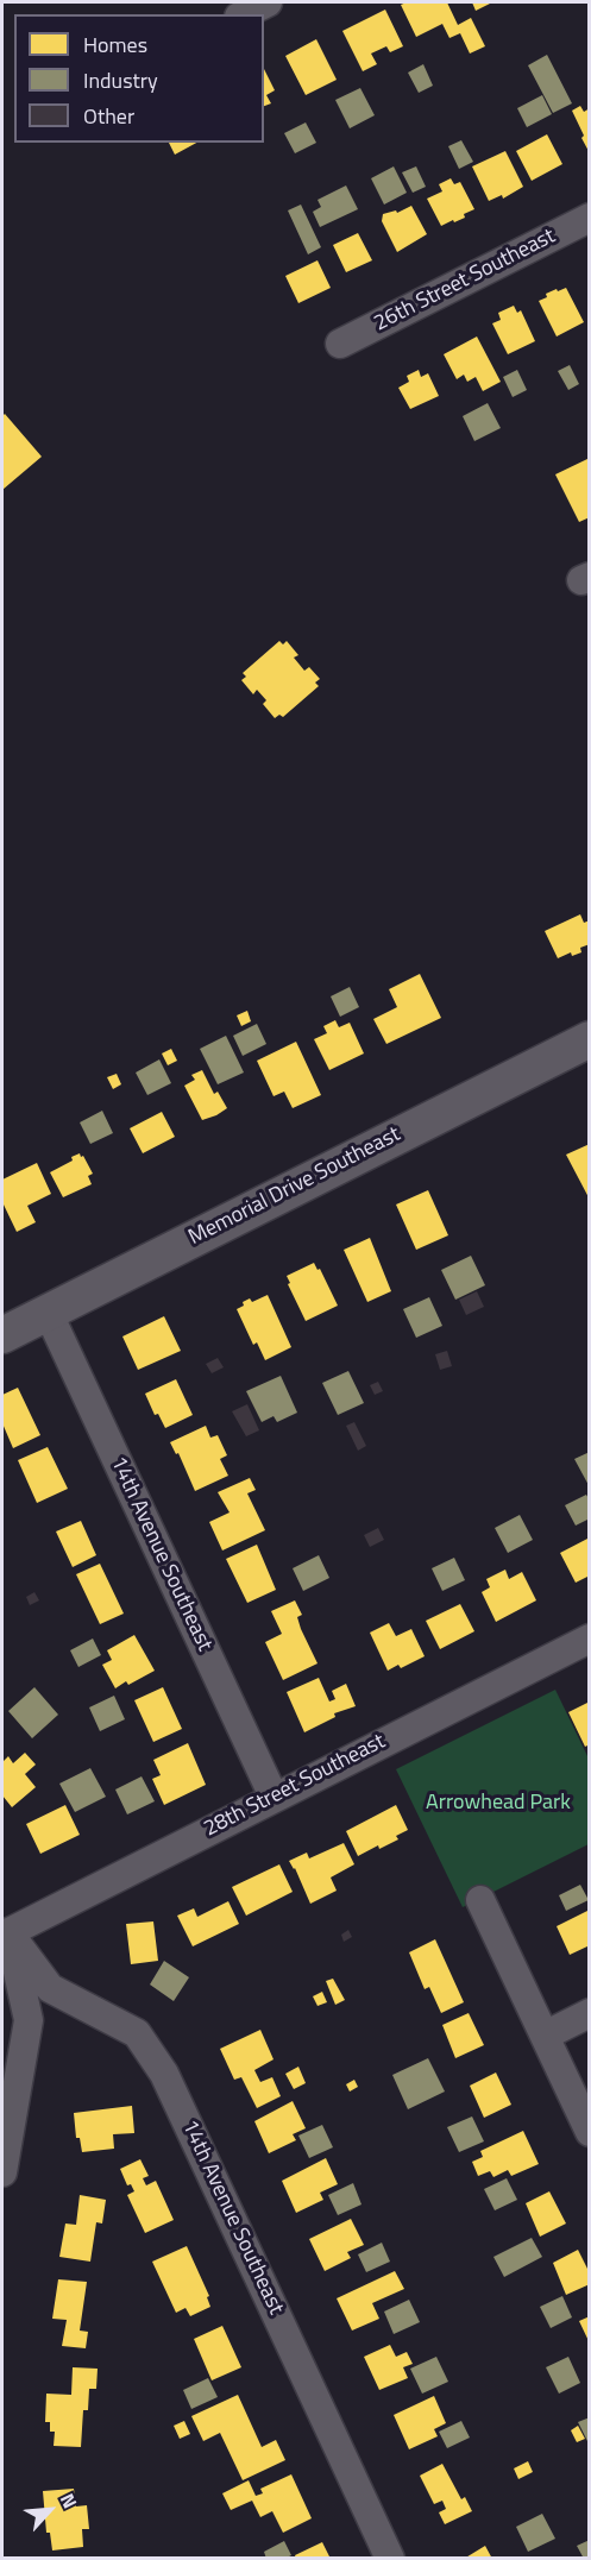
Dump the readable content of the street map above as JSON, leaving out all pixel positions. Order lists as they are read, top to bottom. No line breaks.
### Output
{"streets":{"street":["26th Street Southeast","Memorial Drive Southeast","14th Avenue Southeast","28th Street Southeast"]},"crossings":[["Memorial Drive Southeast","14th Avenue Southeast"],["14th Avenue Southeast","28th Street Southeast"]],"parks":["Arrowhead Park"],"legend":["Homes","Industry","Other"],"north":"top right"}
